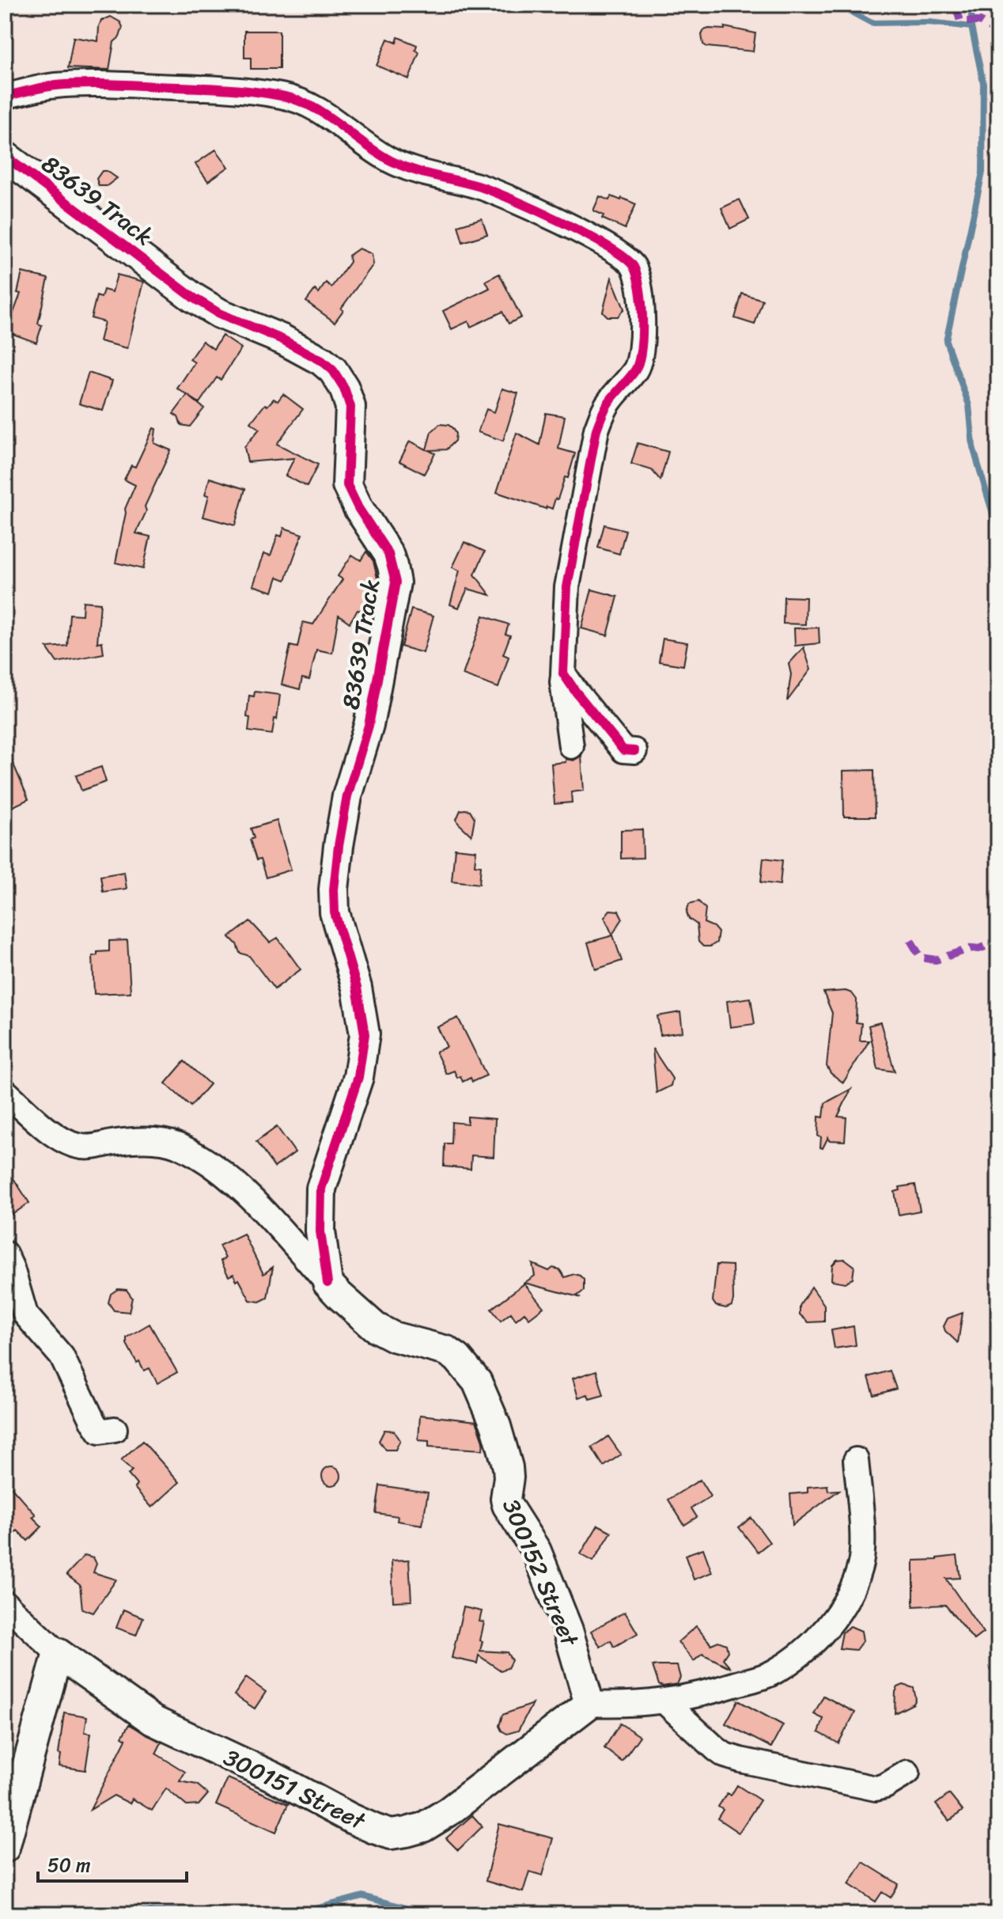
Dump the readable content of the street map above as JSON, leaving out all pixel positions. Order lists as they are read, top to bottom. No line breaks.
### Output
{"streets":{"street":["83639 Track","300152 Street","300151 Street"]},"crossings":[["83639 Track","300152 Street"],["300152 Street","300151 Street"]],"scale_bar":"50 m"}
